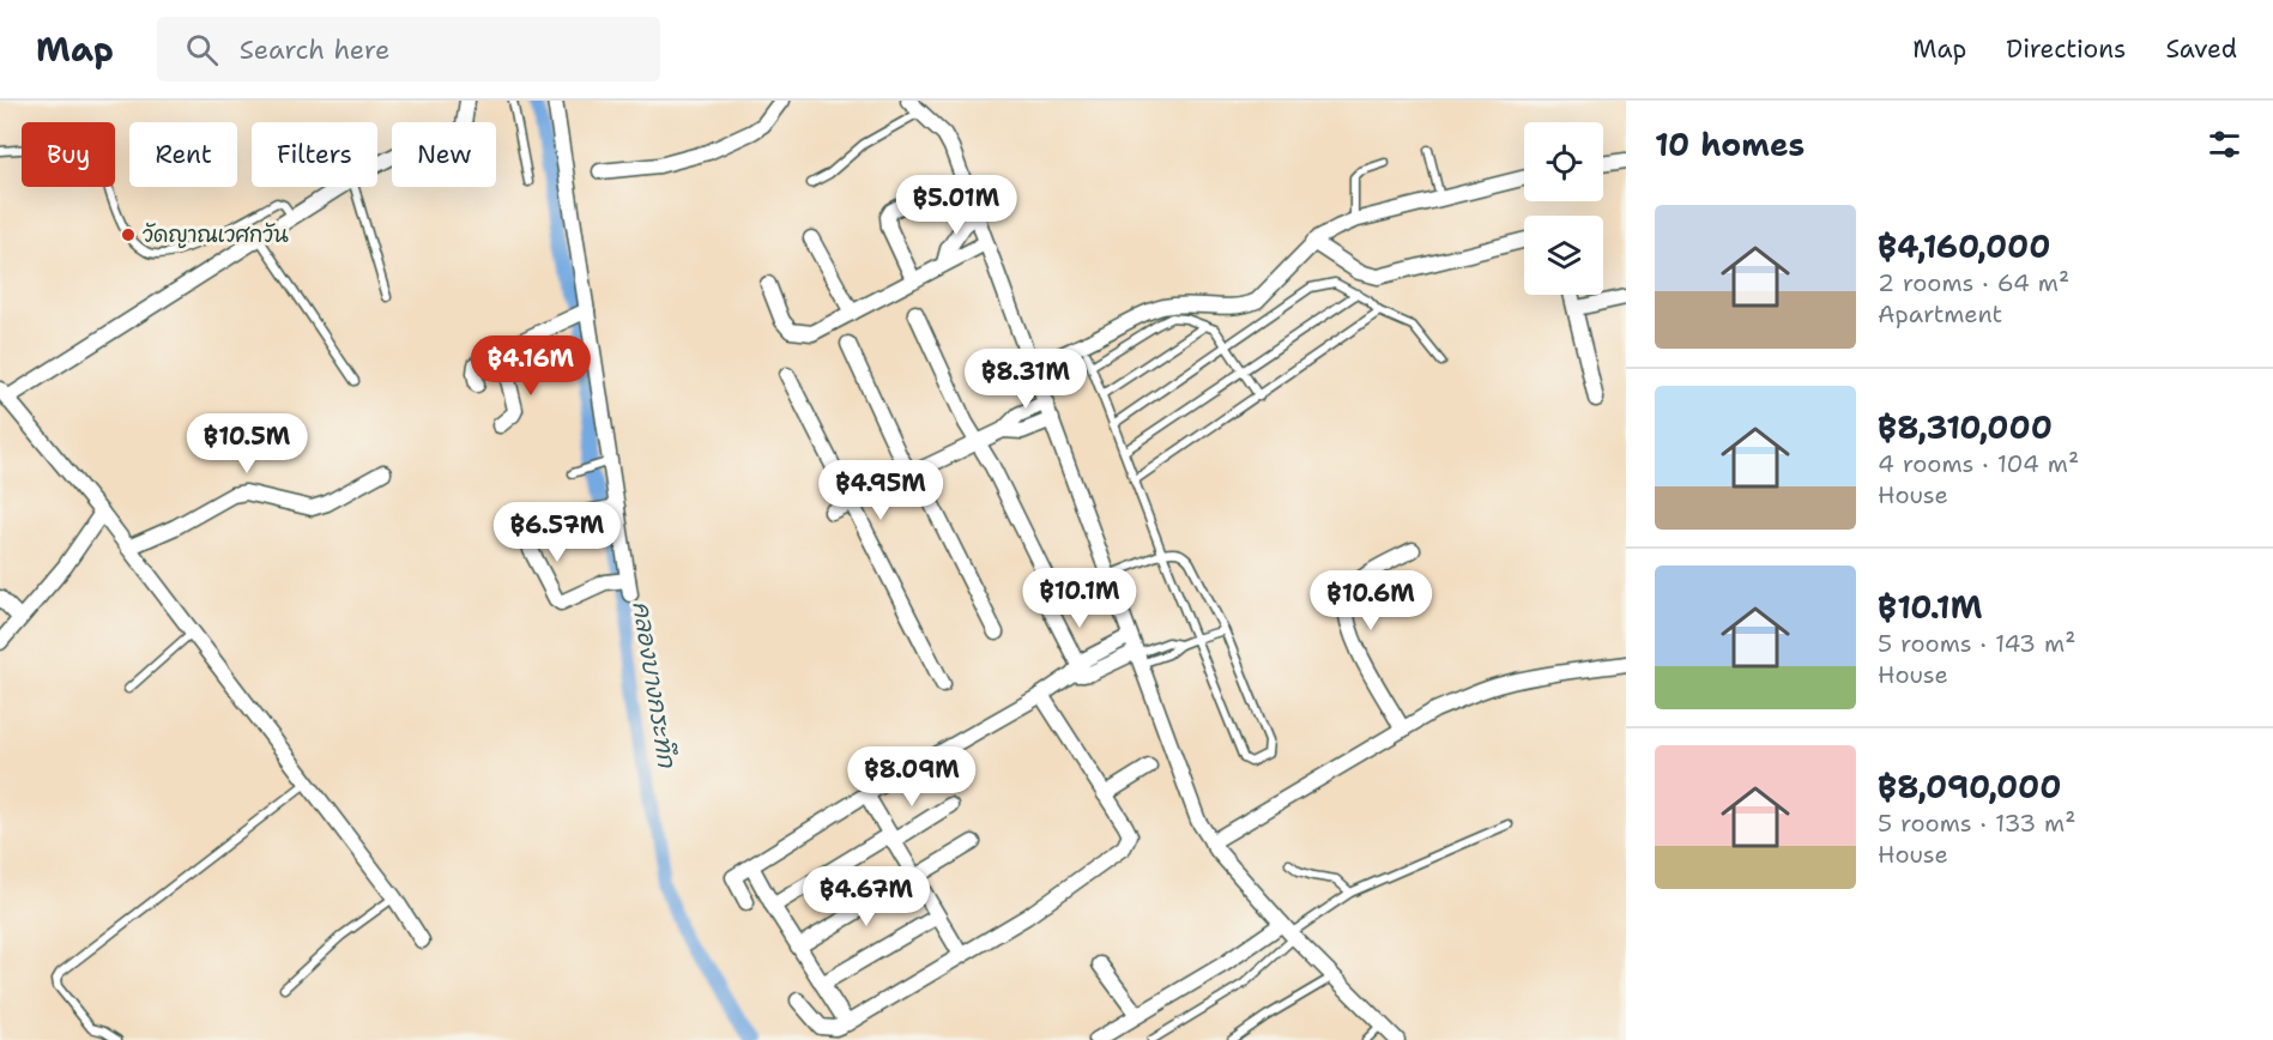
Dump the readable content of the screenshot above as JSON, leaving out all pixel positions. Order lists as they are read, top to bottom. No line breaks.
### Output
{"water":["คลองบางกระทึก"],"places":["วัดญาณเวศกวัน"],"page":{"header":"Map","search":"Search here","nav":["Map","Directions","Saved"],"heading":"10 homes","chip":["Buy","Rent","Filters","New"],"price":["฿5.01M","฿4.16M","฿8.31M","฿10.5M","฿4.95M","฿6.57M","฿10.1M","฿10.6M","฿8.09M","฿4.67M"],"list":[{"name":"฿4,160,000","note":"2 rooms · 64 m² · Apartment"},{"name":"฿8,310,000","note":"4 rooms · 104 m² · House"},{"name":"฿10.1M","note":"5 rooms · 143 m² · House"},{"name":"฿8,090,000","note":"5 rooms · 133 m² · House"}]}}
